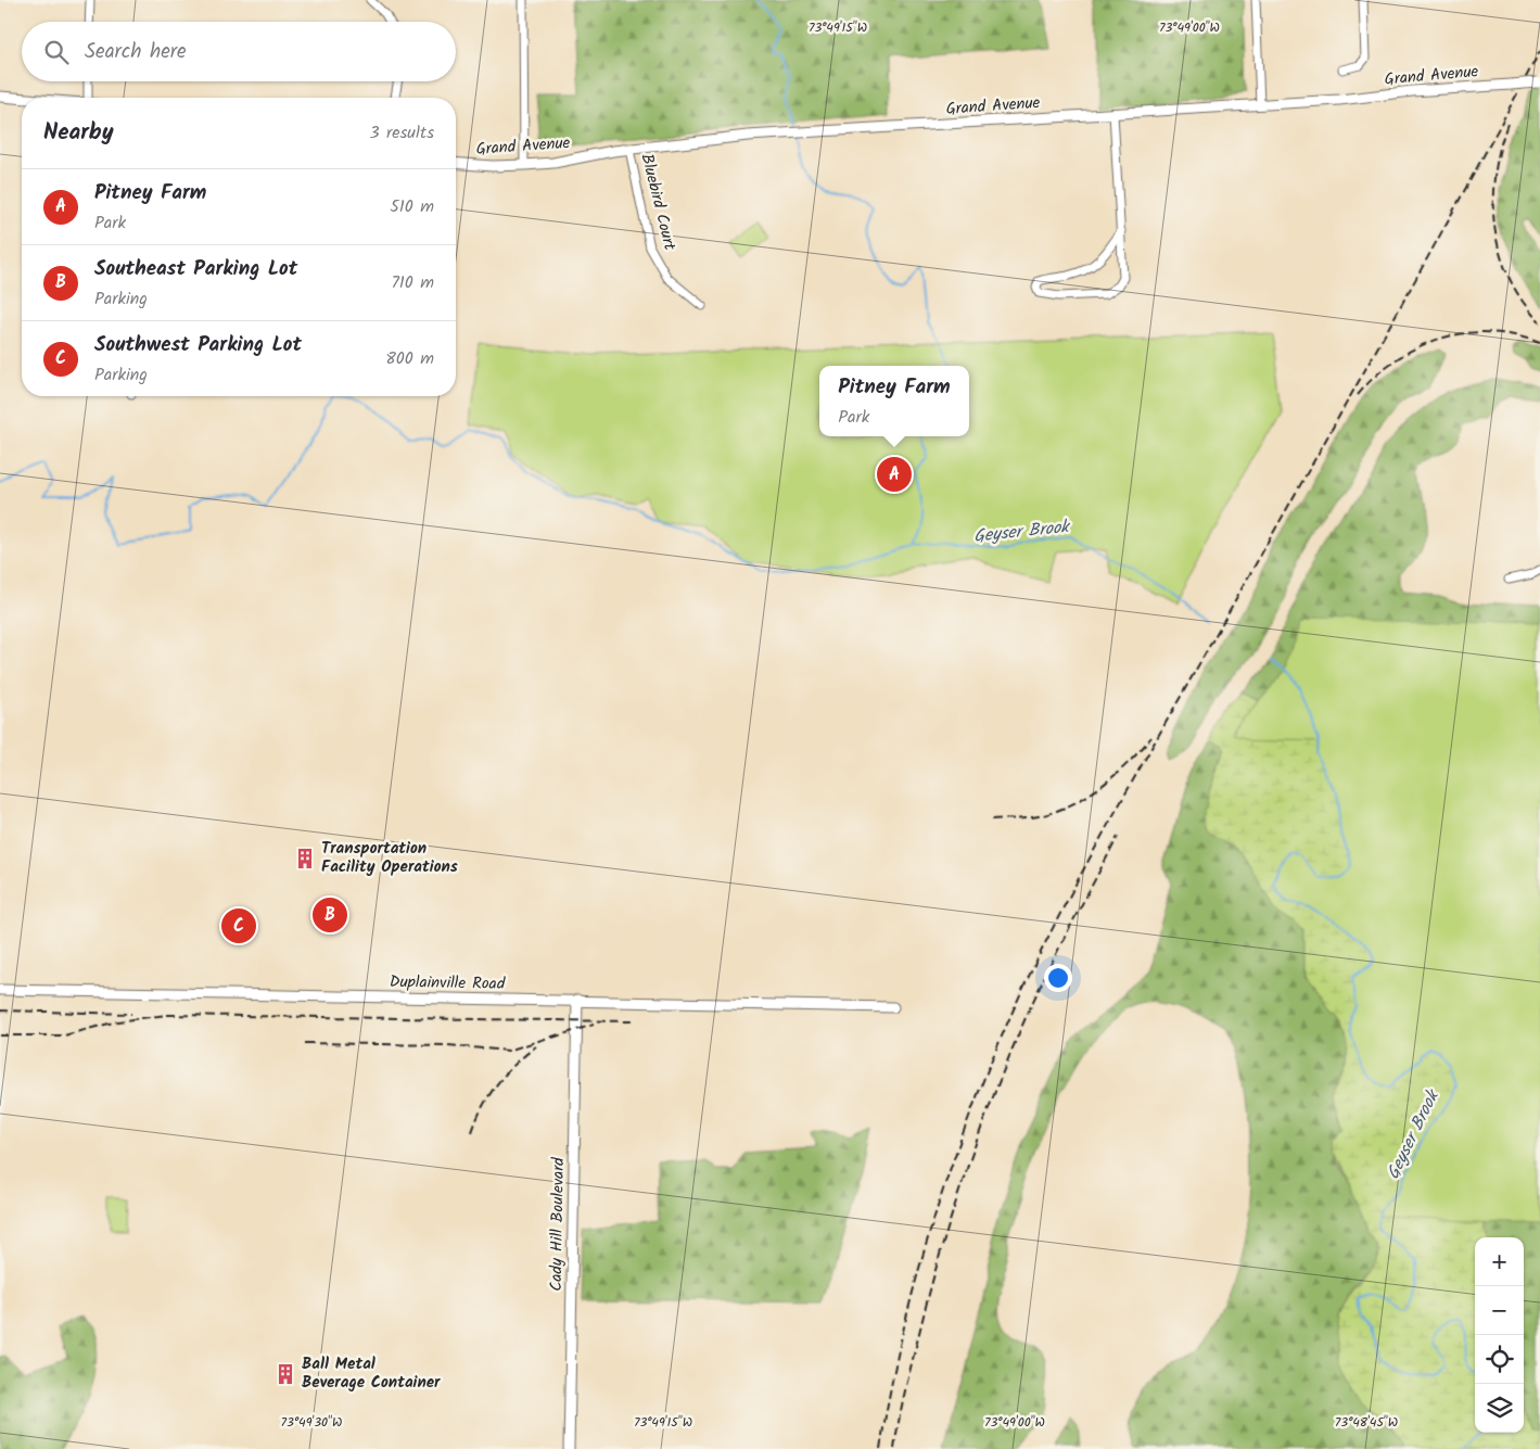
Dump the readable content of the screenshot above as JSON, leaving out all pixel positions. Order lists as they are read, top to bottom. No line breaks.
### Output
{"streets":{"street":["Grand Avenue","Bluebird Court","Duplainville Road","Cady Hill Boulevard"]},"crossings":[["Grand Avenue","Bluebird Court"],["Duplainville Road","Cady Hill Boulevard"]],"water":["Geyser Brook"],"places":{"building":["Transportation Facility Operations","Ball Metal Beverage Container"]},"page":{"search":"Search here","heading":["Nearby","3 results"],"list":[{"mark":"A","name":"Pitney Farm","note":"Park","value":"510 m"},{"mark":"B","name":"Southeast Parking Lot","note":"Parking","value":"710 m"},{"mark":"C","name":"Southwest Parking Lot","note":"Parking","value":"800 m"}],"popup":["Pitney Farm","Park"],"pins":["A","B","C"],"map_buttons":["+","−"]},"coordinates":["73°49'15\"W","73°49'00\"W","73°49'30\"W","73°48'45\"W"]}
